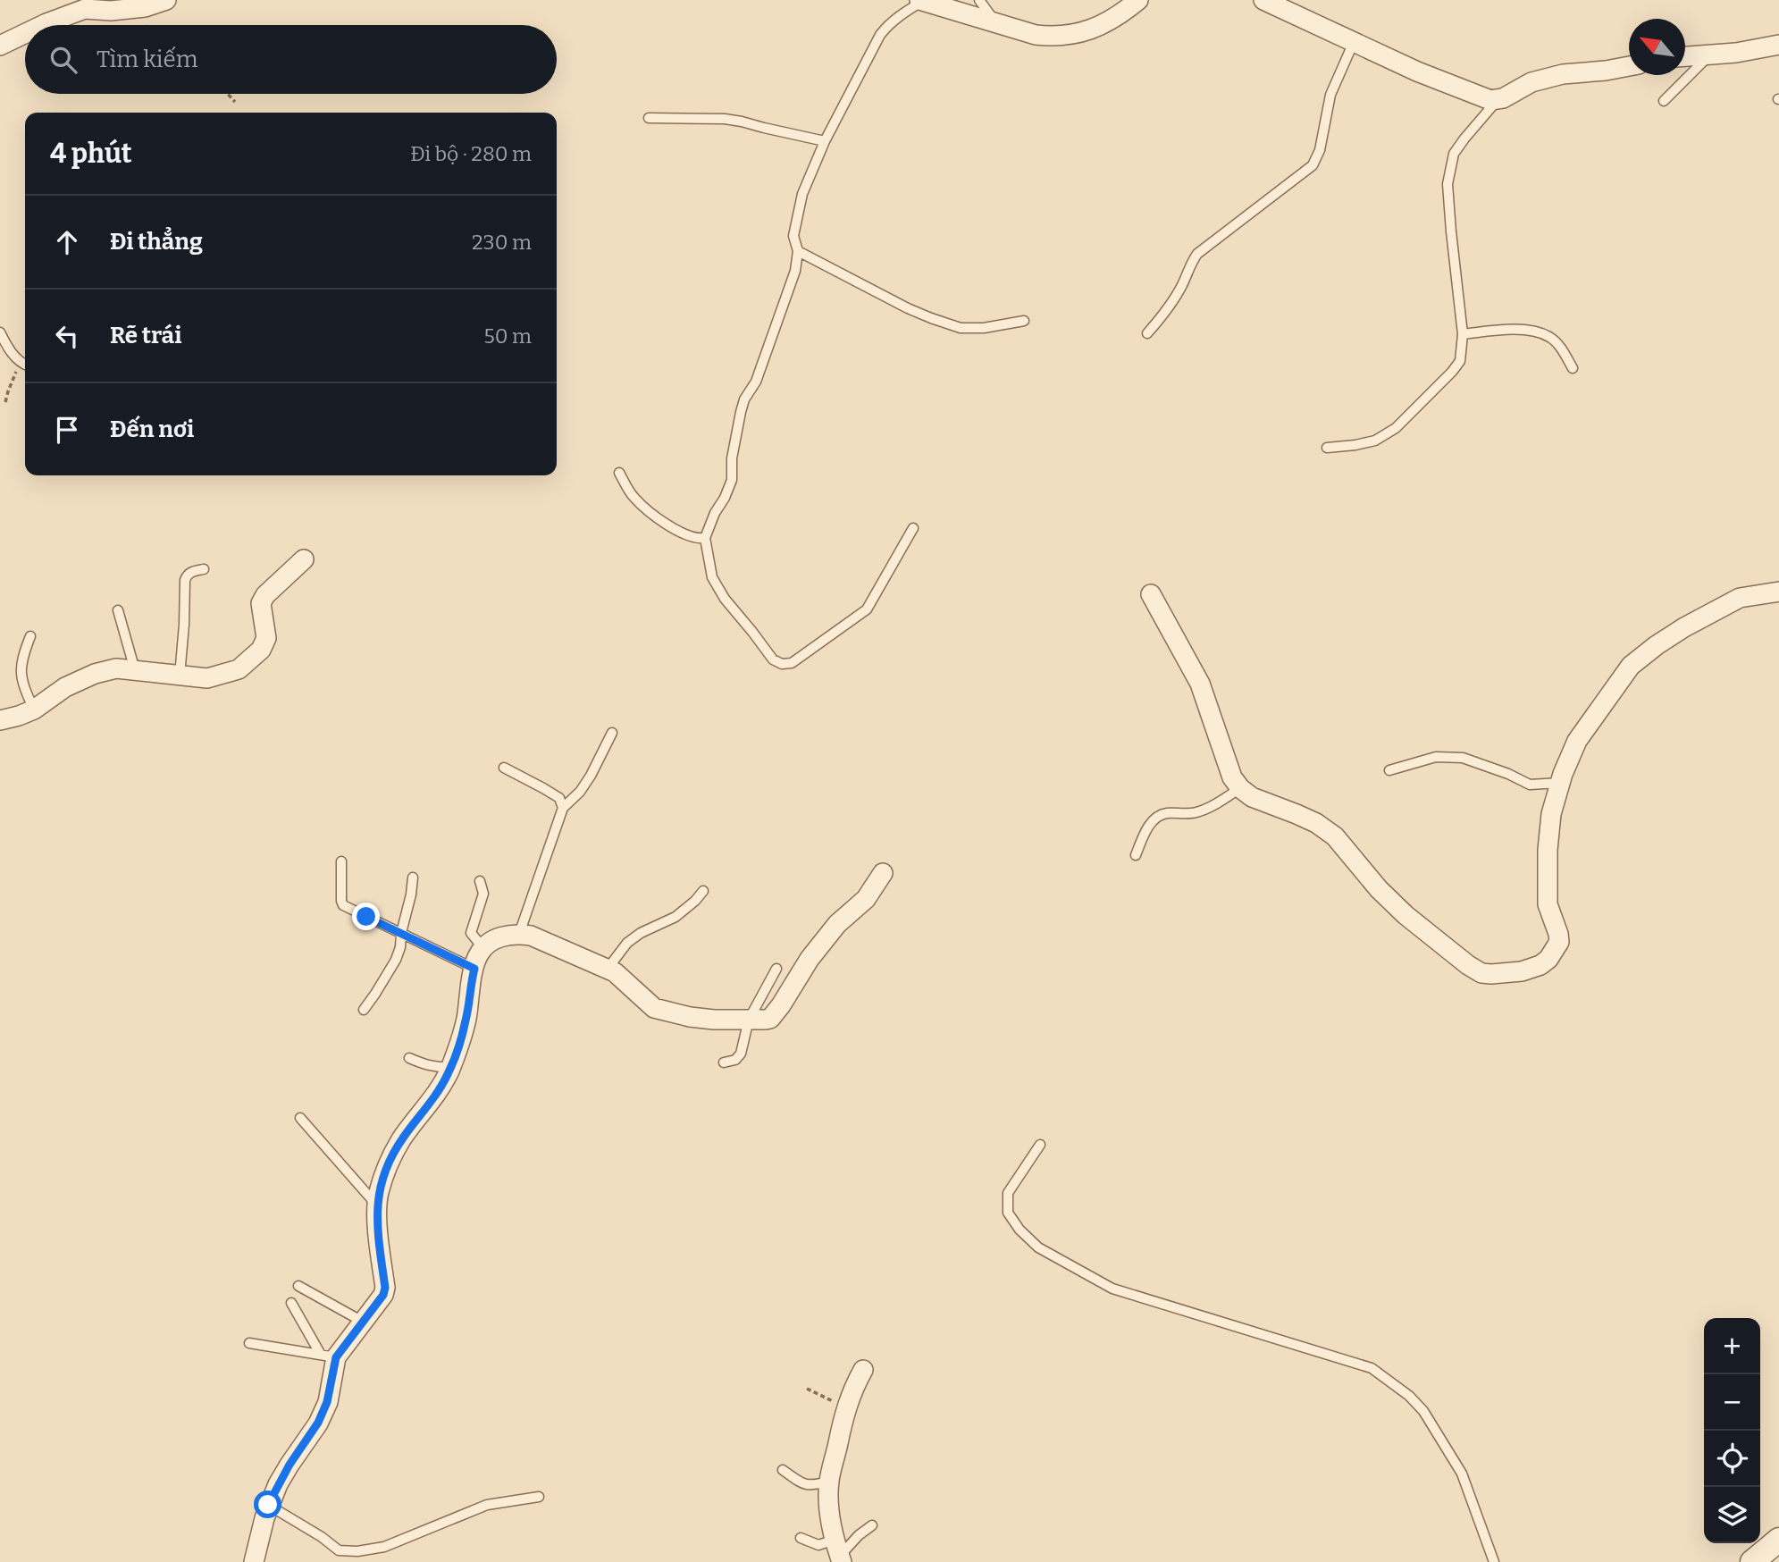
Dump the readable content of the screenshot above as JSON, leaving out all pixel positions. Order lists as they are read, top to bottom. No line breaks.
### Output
{"north":"top left","page":{"search":"Tìm kiếm","heading":["4 phút","Đi bộ · 280 m"],"list":[["Đi thẳng","230 m"],["Rẽ trái","50 m"],"Đến nơi"],"map_buttons":["+","−"]}}
